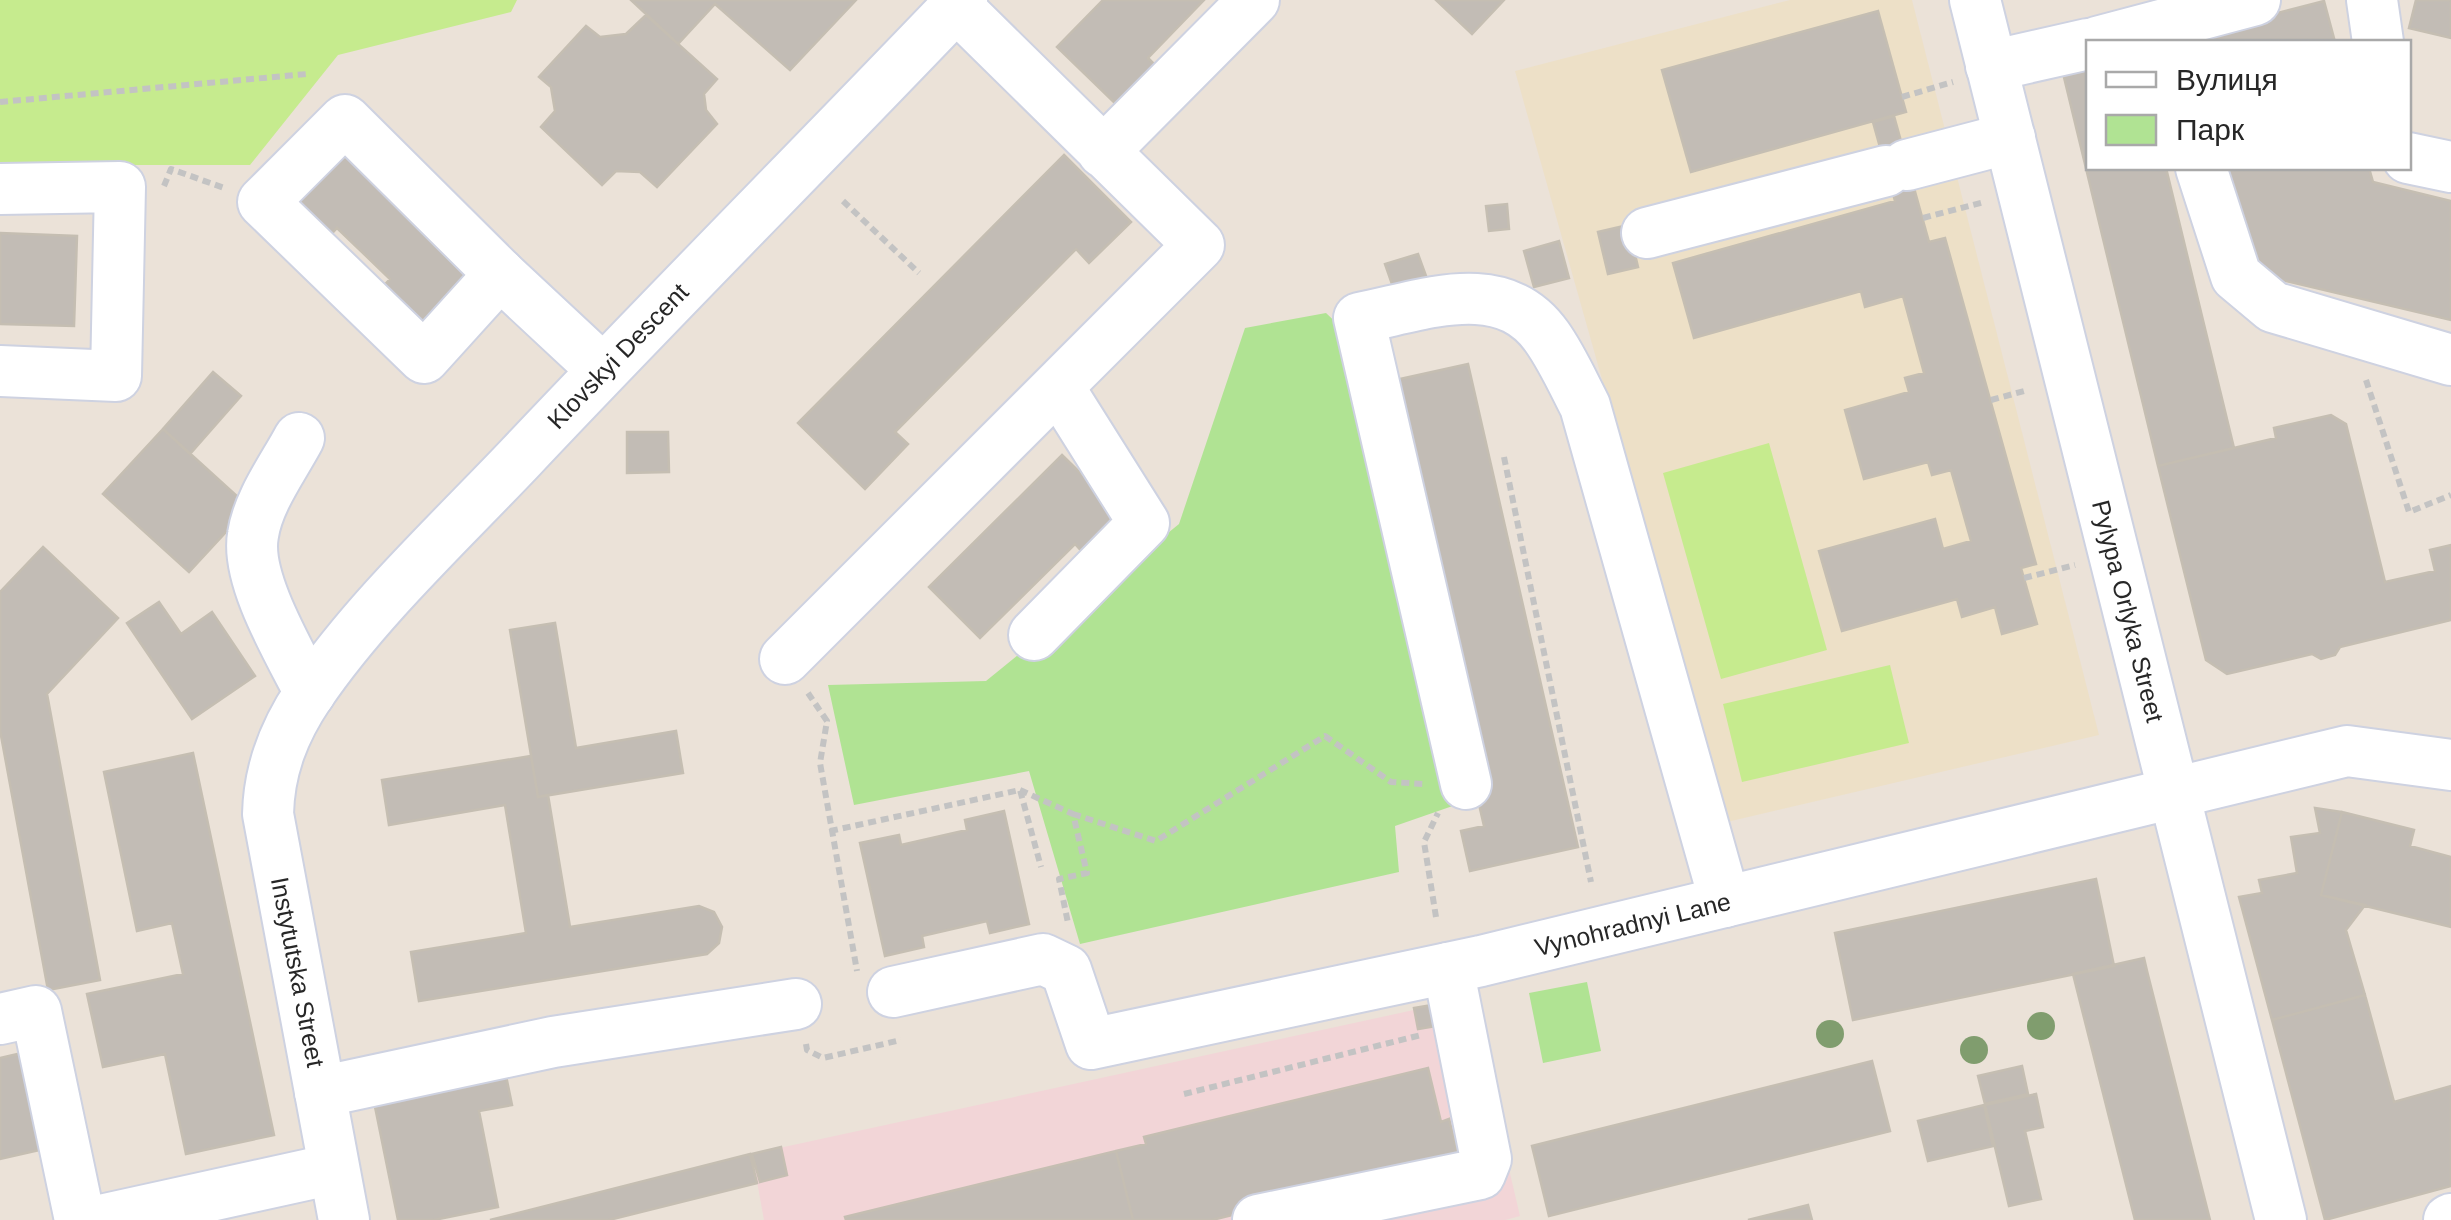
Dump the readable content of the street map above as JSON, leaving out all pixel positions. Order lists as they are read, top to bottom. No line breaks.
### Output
{"streets":{"street":["Klovskyi Descent","Pylypa Orlyka Street","Vynohradnyi Lane","Instytutska Street"]},"crossings":[["Klovskyi Descent","Instytutska Street"],["Pylypa Orlyka Street","Vynohradnyi Lane"]],"legend":["Вулиця","Парк"]}
